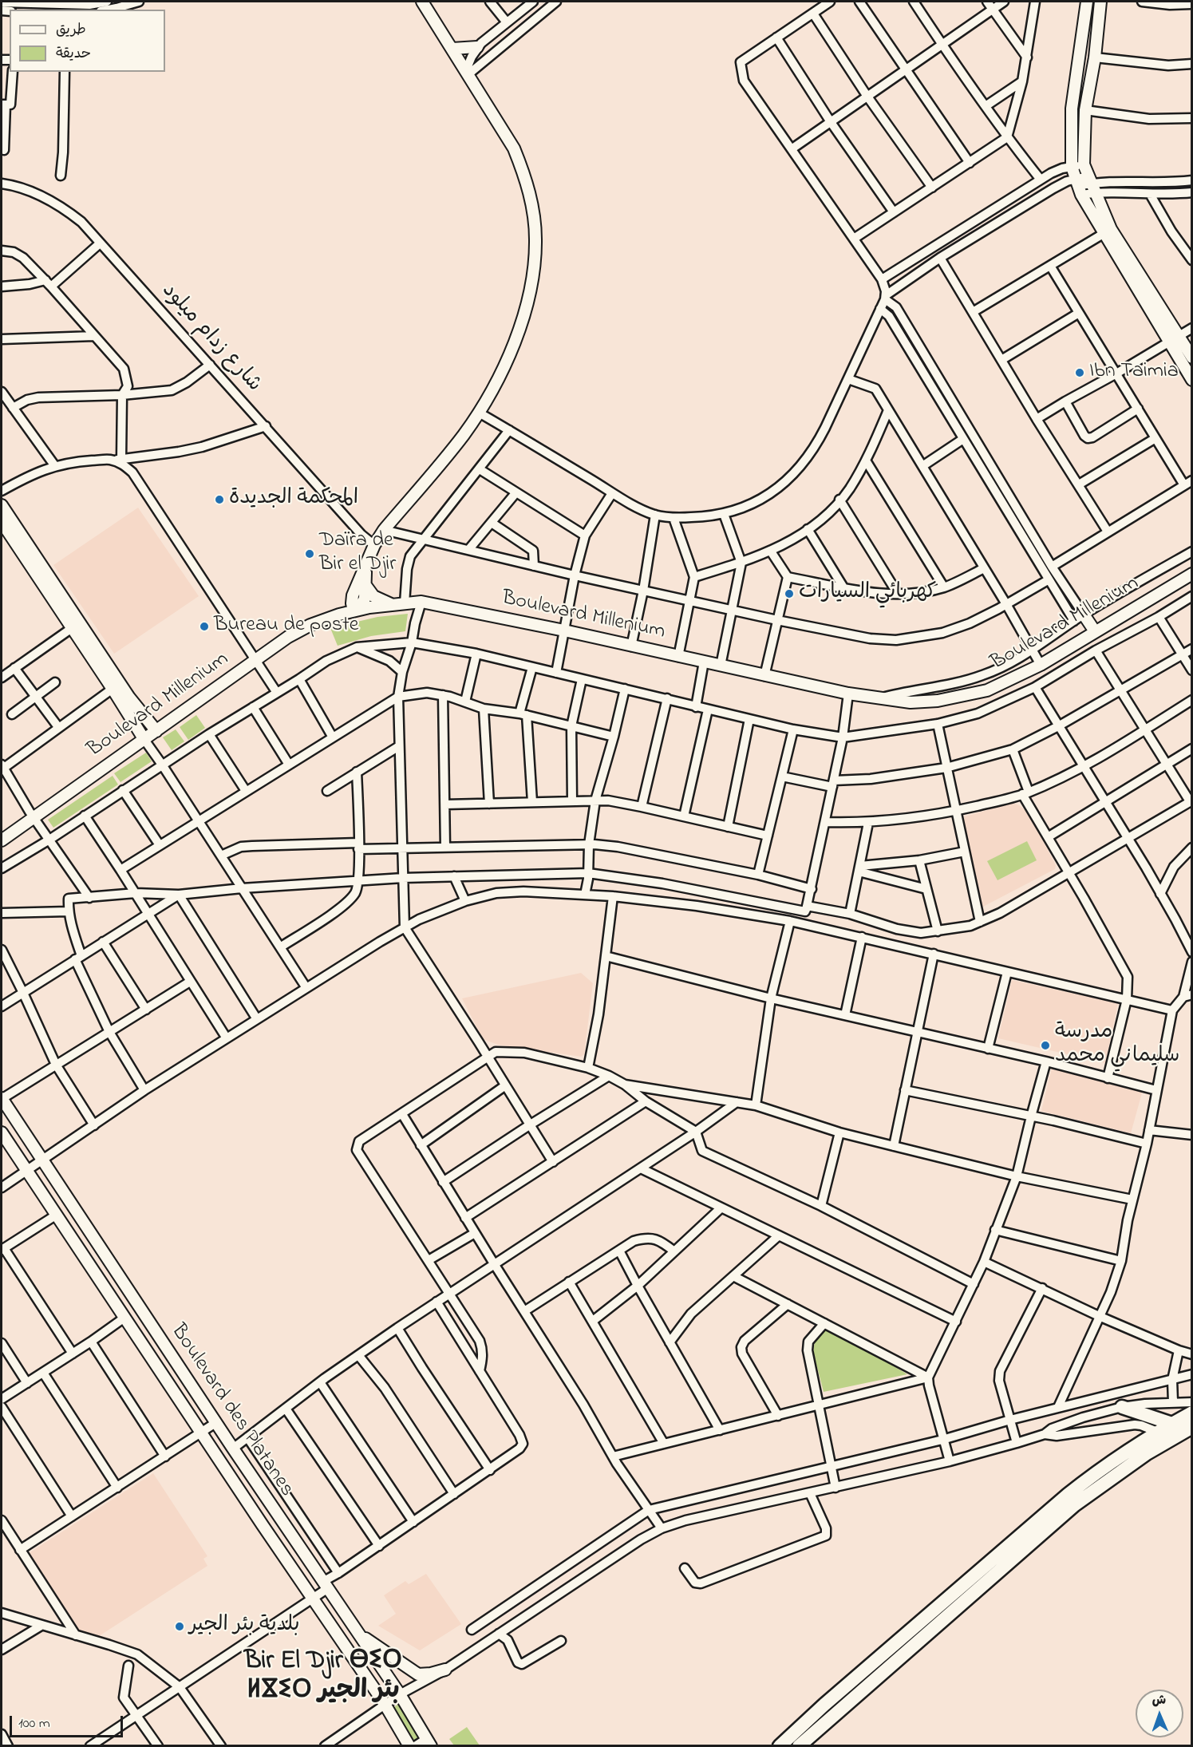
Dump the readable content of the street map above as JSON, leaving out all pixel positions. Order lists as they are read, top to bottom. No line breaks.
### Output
{"streets":{"main road":["Boulevard Millenium","Boulevard des Platanes"],"street":["شارع زدام ميلود"]},"districts":["Bir El Djir ⴱⵉⵔ ⵍⴵⵉⵔ بئر الجير"],"places":["Ibn Taimia","المحكمة الجديدة","Daïra de Bir el Djir","كهربائي السيارات","Bureau de poste","مدرسة سليماني محمد","بلدية بئر الجير"],"legend":["طريق","حديقة"],"scale_bar":"100 m","north":"top"}
